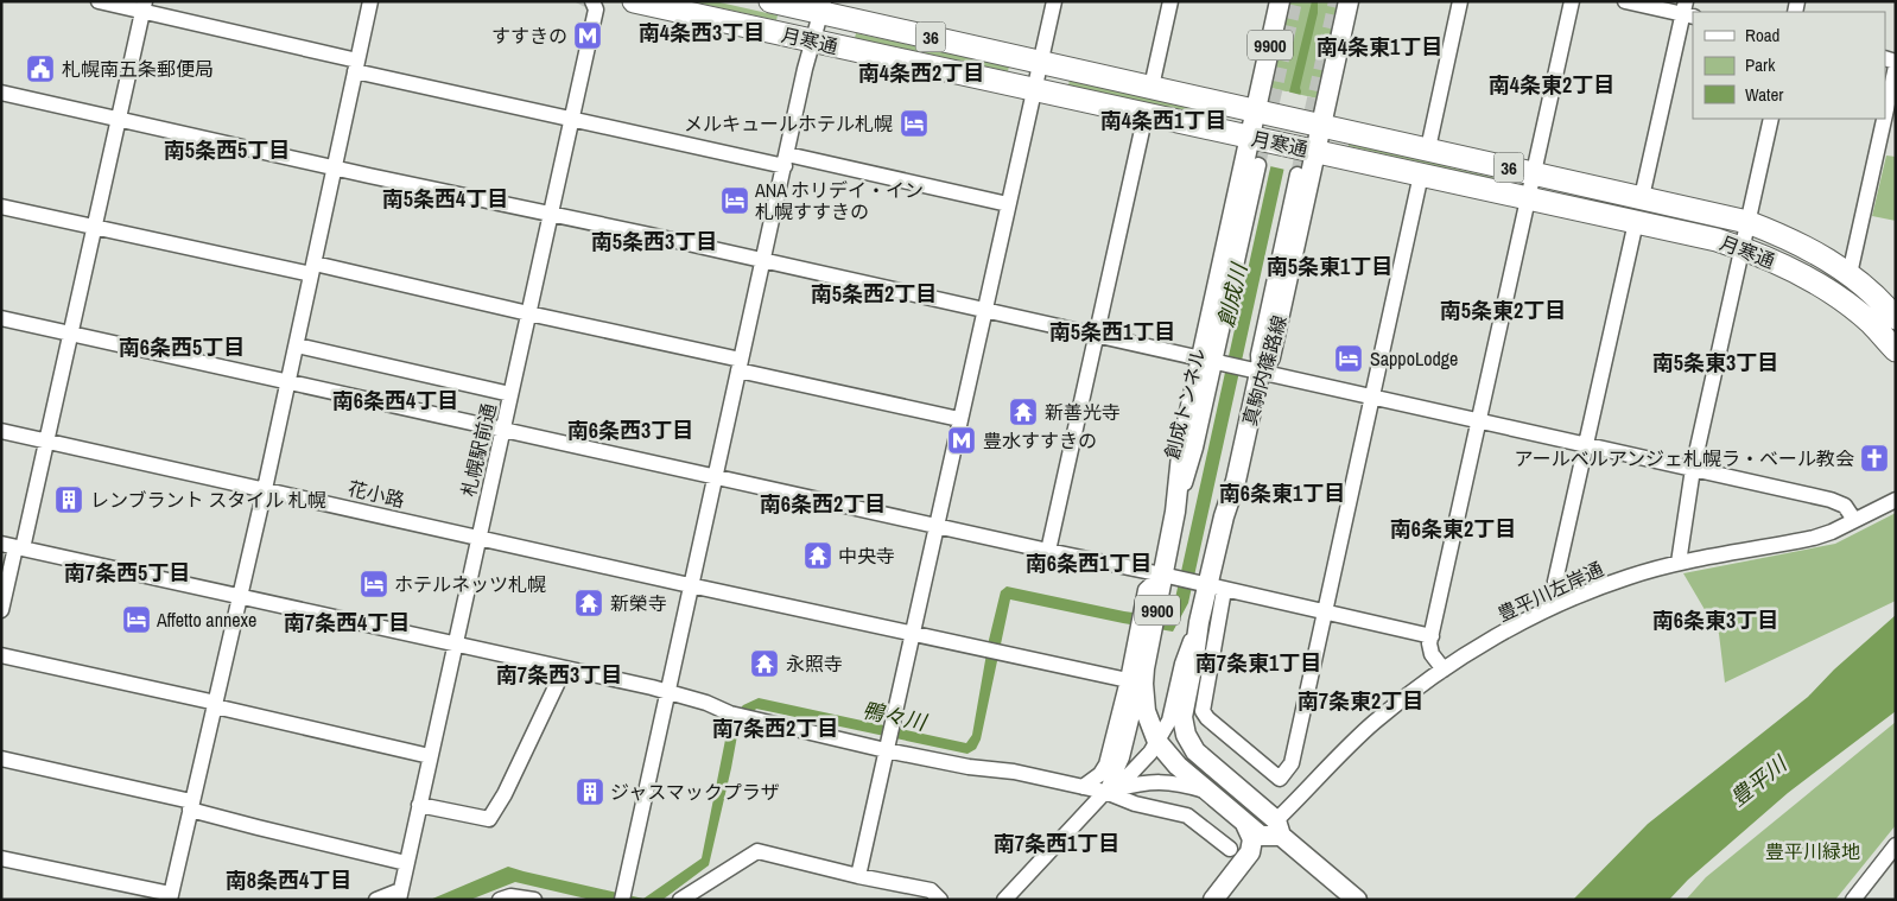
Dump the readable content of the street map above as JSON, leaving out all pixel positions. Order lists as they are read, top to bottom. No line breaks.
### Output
{"streets":{"highway":["36","月寒通"],"main road":["9900","真駒内篠路線"],"street":["創成トンネル","札幌駅前通","花小路","豊平川左岸通"]},"crossings":[["月寒通","真駒内篠路線"],["9900","真駒内篠路線"],["9900","豊平川左岸通"],["真駒内篠路線","創成トンネル"],["真駒内篠路線","豊平川左岸通"],["札幌駅前通","花小路"]],"districts":["南4条西3丁目","南4条東1丁目","南4条西2丁目","南4条東2丁目","南4条西1丁目","南5条西5丁目","南5条西4丁目","南5条西3丁目","南5条東1丁目","南5条西2丁目","南5条東2丁目","南5条西1丁目","南6条西5丁目","南5条東3丁目","南6条西4丁目","南6条西3丁目","南6条東1丁目","南6条西2丁目","南6条東2丁目","南6条西1丁目","南7条西5丁目","南6条東3丁目","南7条西4丁目","南7条東1丁目","南7条西3丁目","南7条東2丁目","南7条西2丁目","南7条西1丁目","南8条西4丁目"],"water":["創成川","鴨々川","豊平川"],"parks":["豊平川緑地"],"places":{"metro station":["すすきの","豊水すすきの"],"public building":["札幌南五条郵便局"],"hotel":["メルキュールホテル札幌","ANA ホリデイ・イン 札幌すすきの","SappoLodge","ホテルネッツ札幌","Affetto annexe"],"temple":["新善光寺","中央寺","新榮寺","永照寺"],"church":["アールベルアンジェ札幌ラ・ベール教会"],"building":["レンブラント スタイル 札幌","ジャスマックプラザ"]},"legend":["Road","Park","Water"]}
